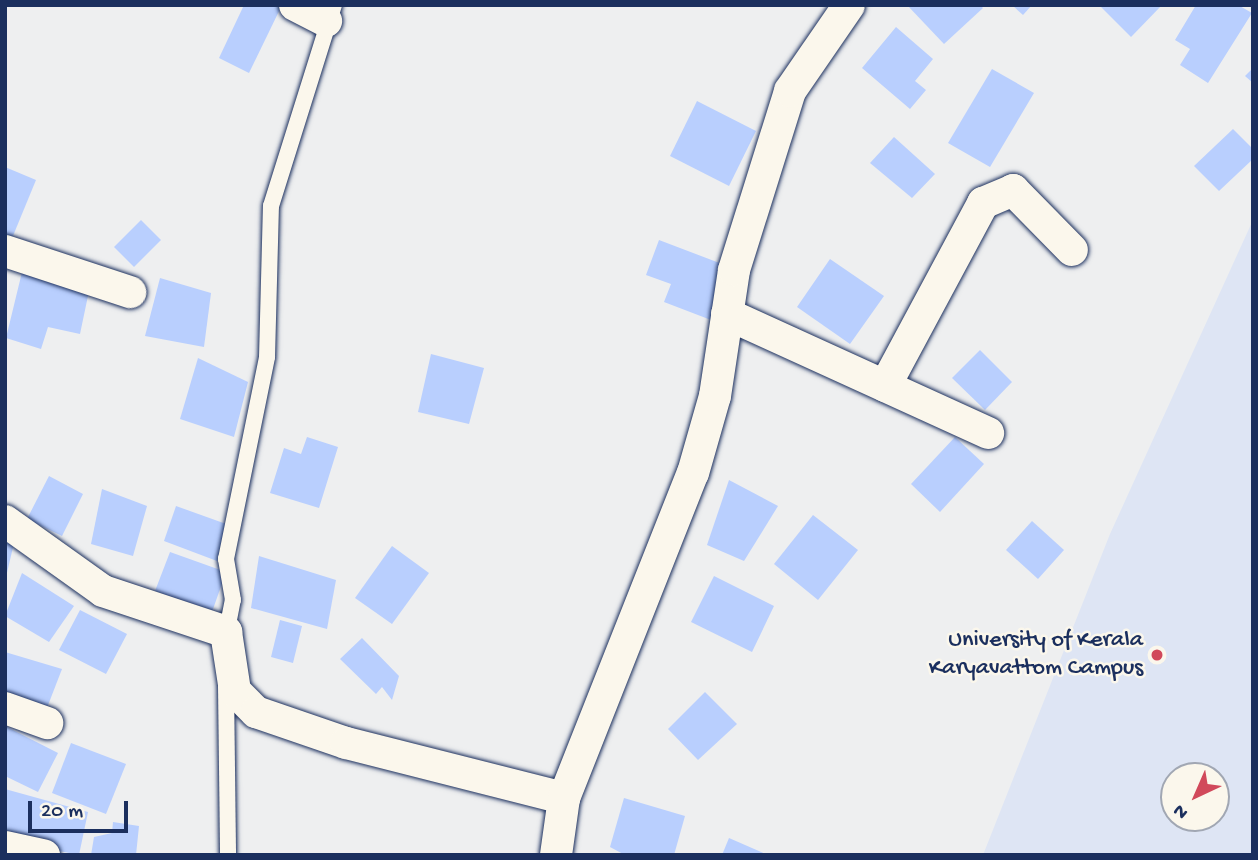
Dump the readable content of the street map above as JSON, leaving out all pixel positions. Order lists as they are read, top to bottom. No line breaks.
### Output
{"places":["University of Kerala Karyavattom Campus"],"scale_bar":"20 m","north":"bottom left"}
